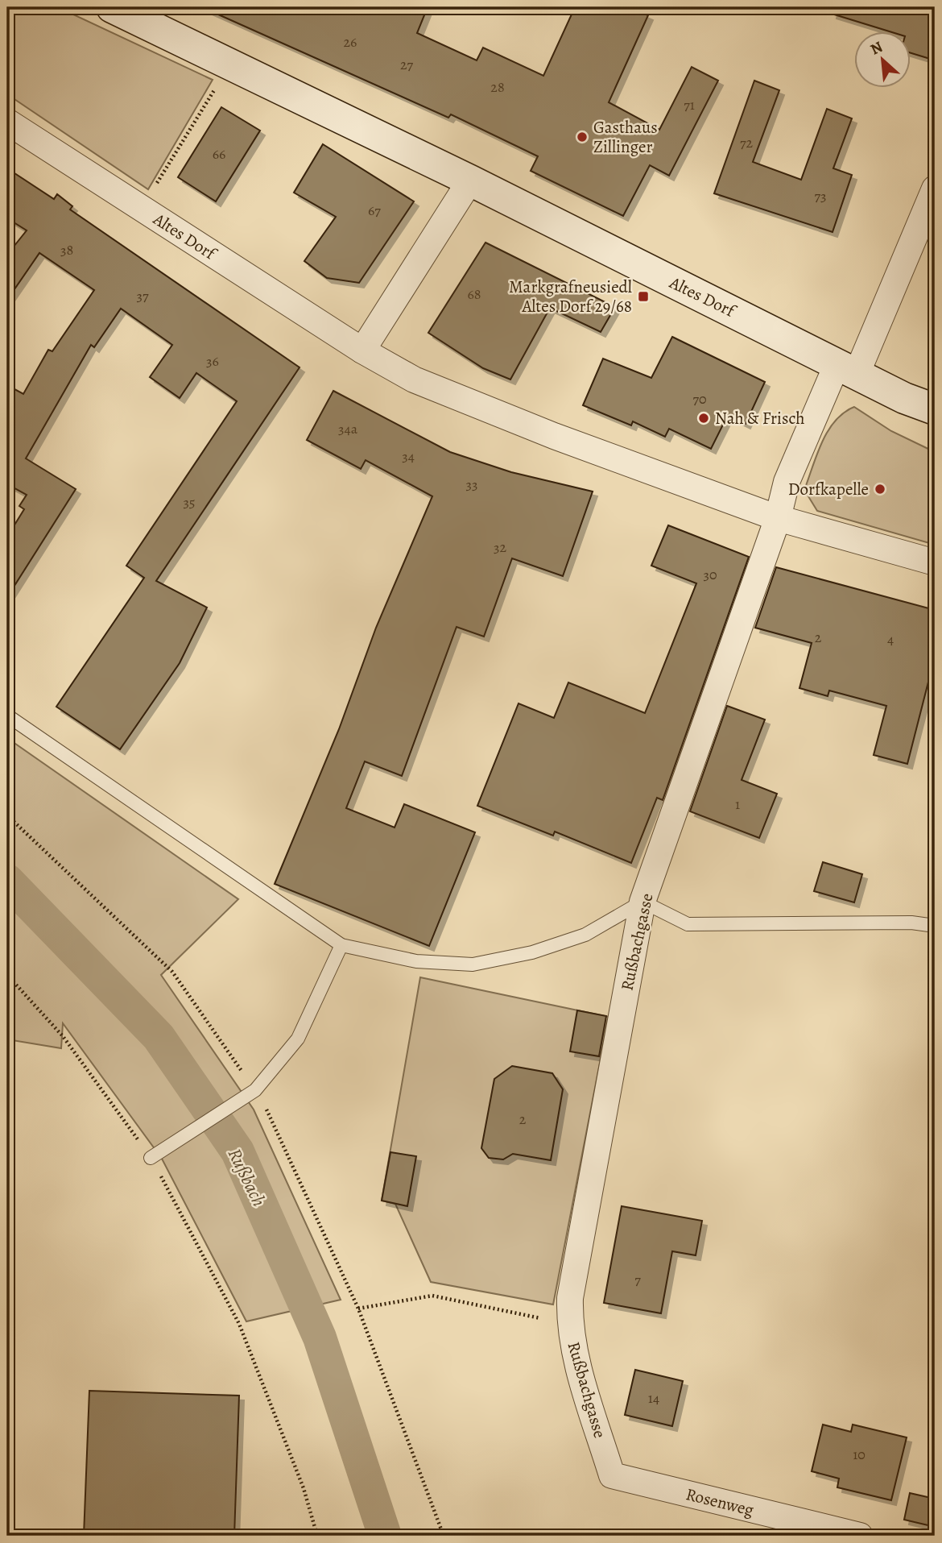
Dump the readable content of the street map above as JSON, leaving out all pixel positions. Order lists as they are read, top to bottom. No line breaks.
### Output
{"streets":{"main road":["Altes Dorf"],"street":["Rußbachgasse","Rosenweg"]},"crossings":[["Altes Dorf","Rußbachgasse"],["Rußbachgasse","Rosenweg"]],"water":["Rußbach"],"places":{"other":["Gasthaus Zillinger","Nah & Frisch","Dorfkapelle"],"transit":["Markgrafneusiedl Altes Dorf 29/68"]},"house_numbers":["26","27","28","71","72","66","73","67","38","68","37","36","70","34a","34","33","35","32","30","2","4","1","2","7","14","10"],"north":"top left"}
